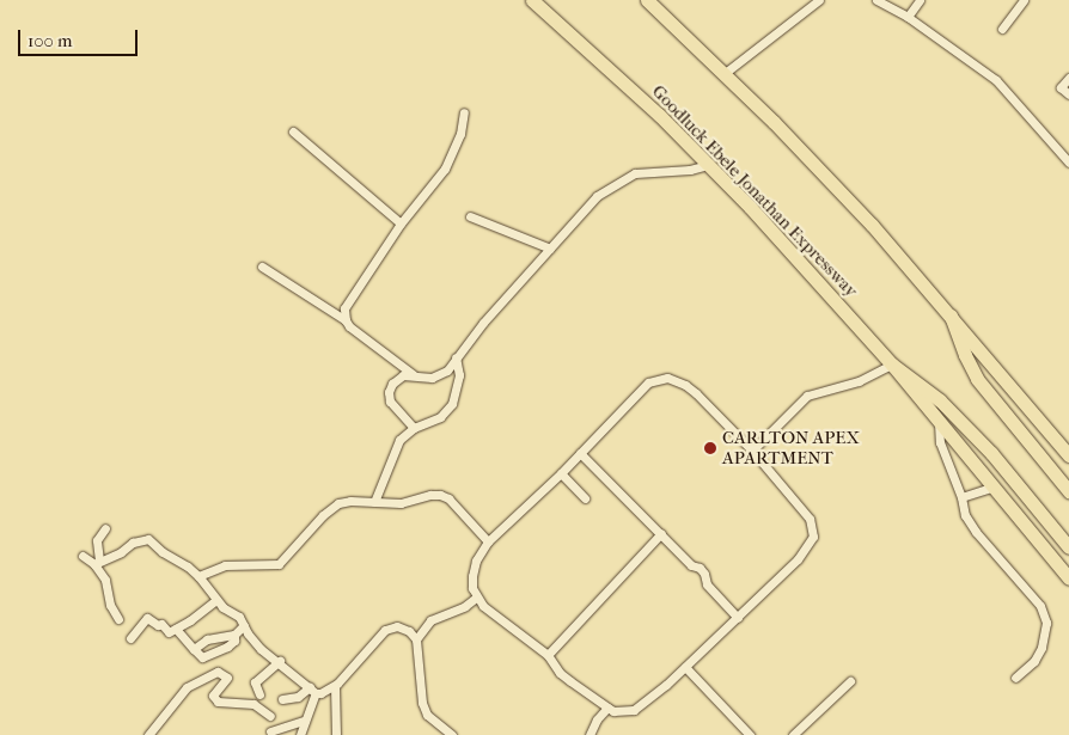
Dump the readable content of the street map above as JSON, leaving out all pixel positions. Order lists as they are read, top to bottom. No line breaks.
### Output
{"streets":{"main road":["Goodluck Ebele Jonathan Expressway"]},"places":["CARLTON APEX APARTMENT"],"scale_bar":"100 m"}
